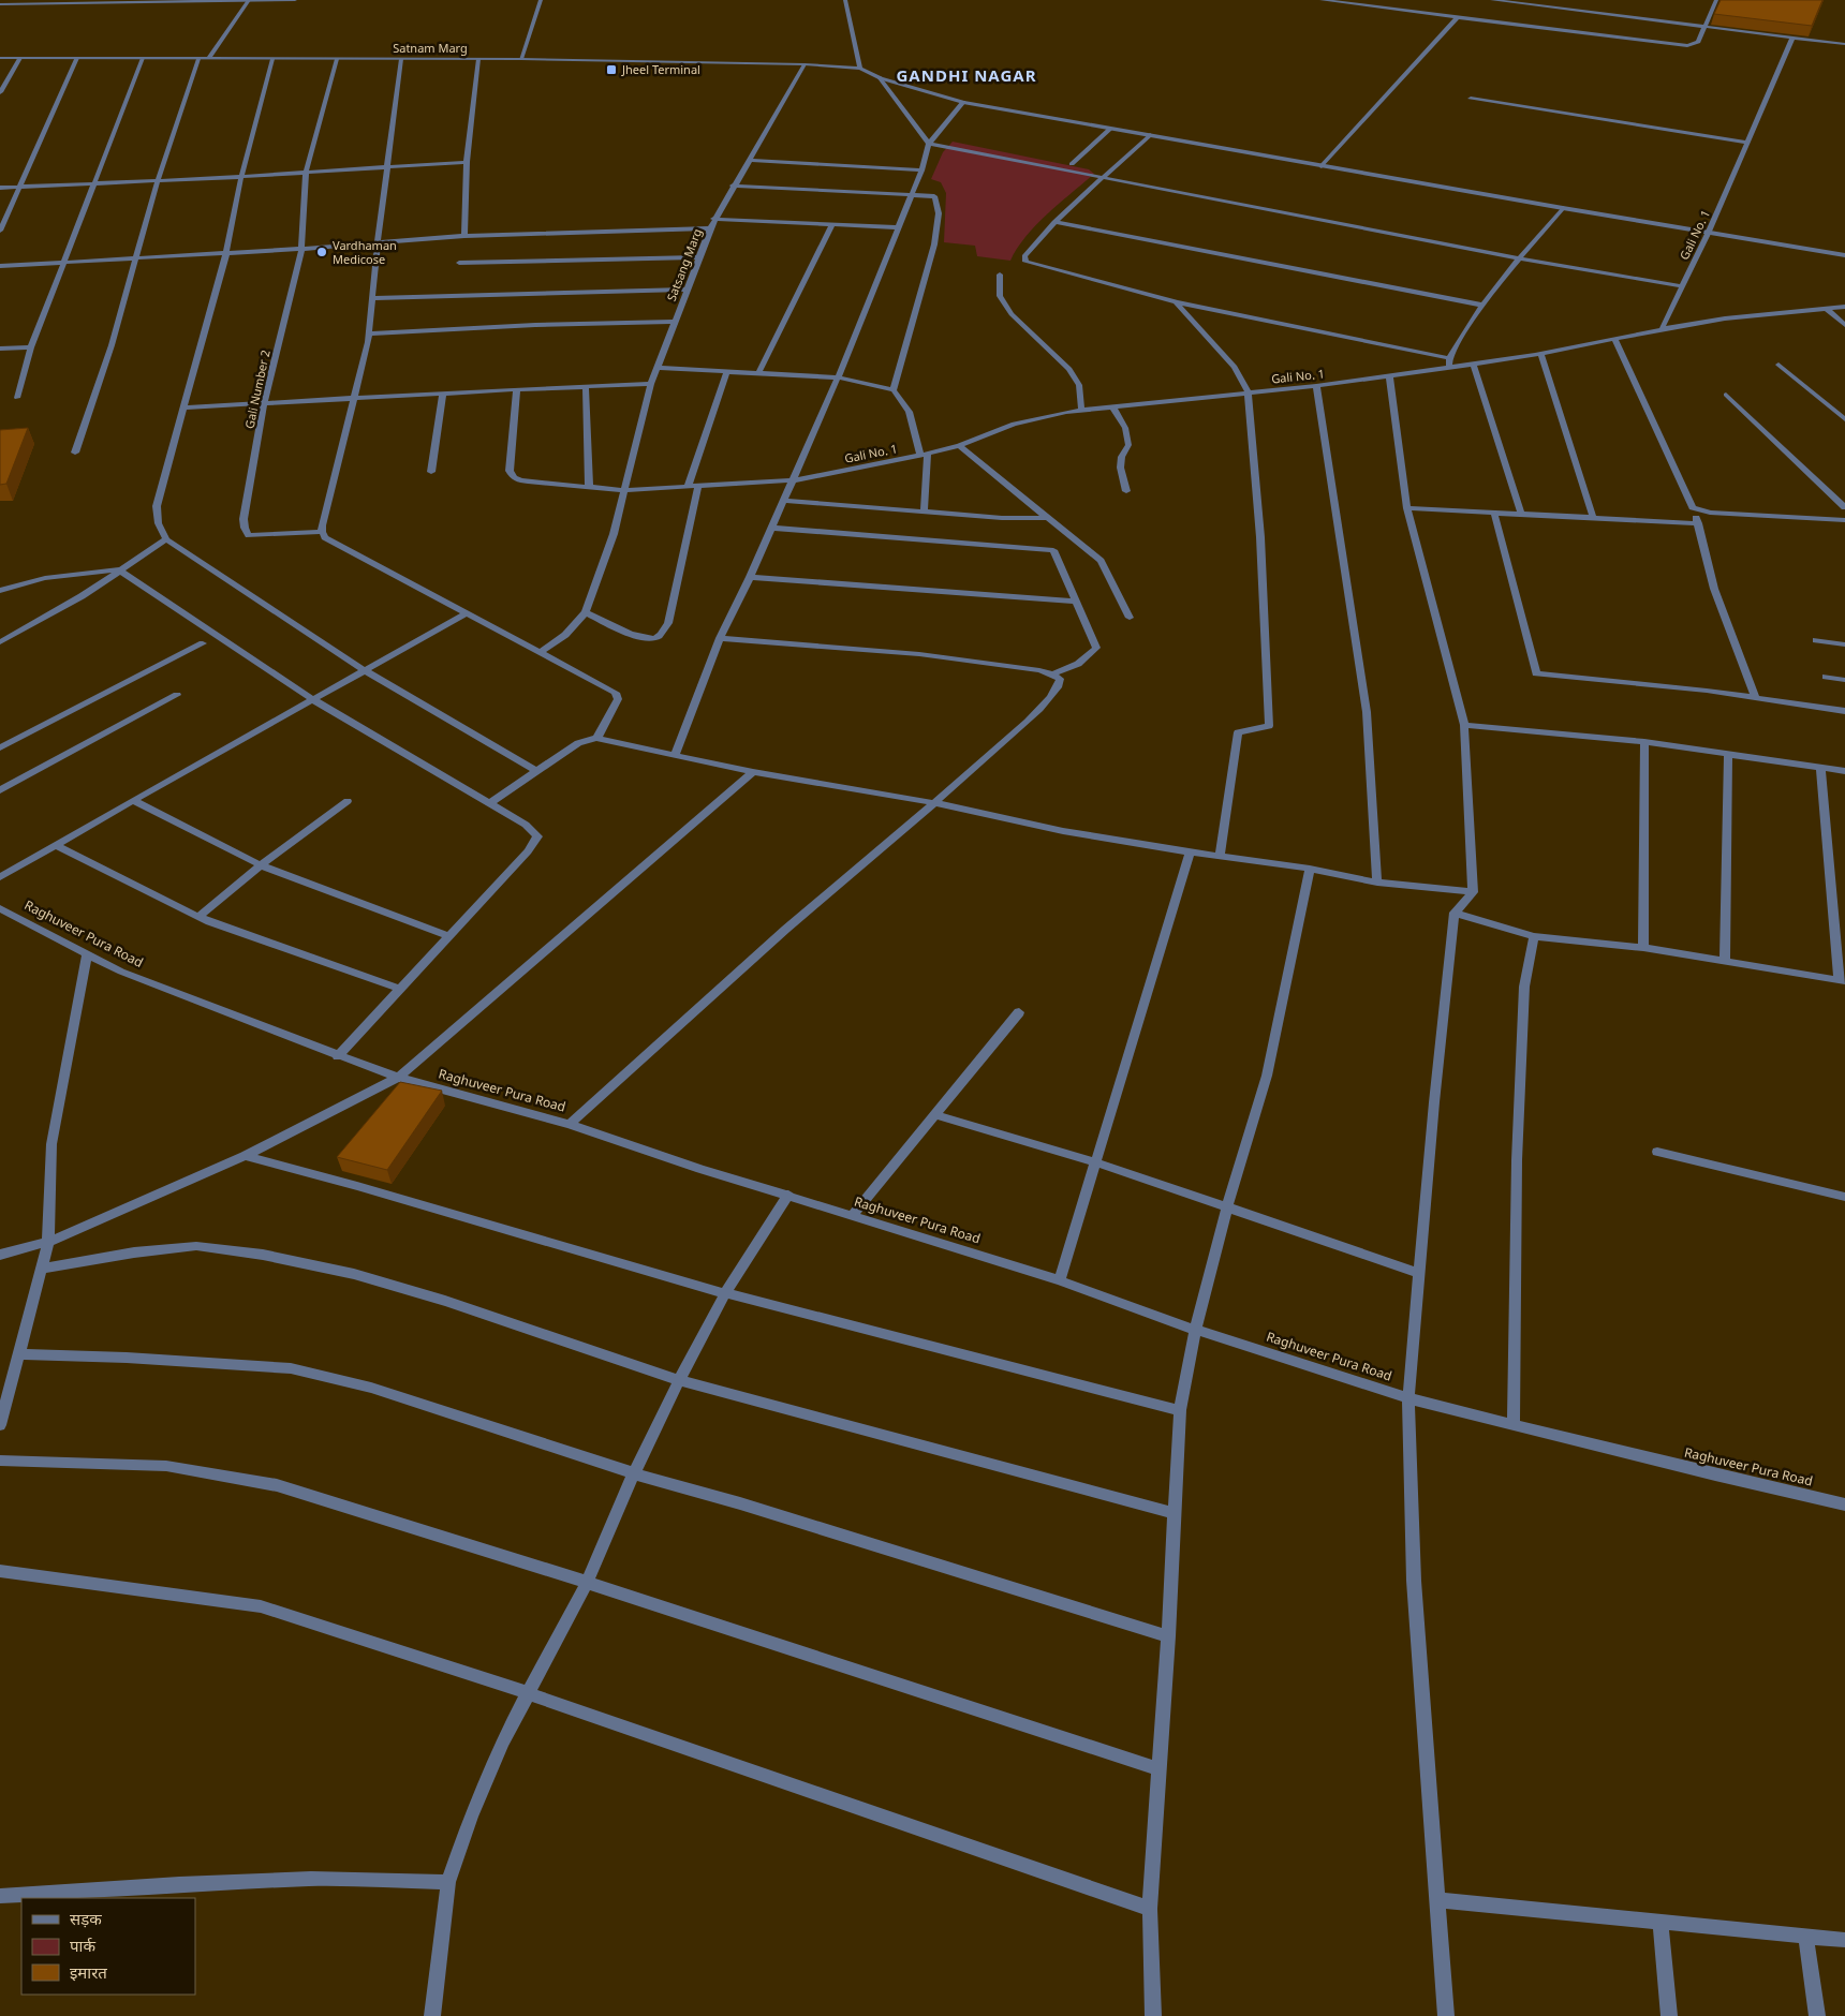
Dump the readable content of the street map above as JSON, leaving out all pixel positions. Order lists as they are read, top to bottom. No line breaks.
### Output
{"streets":{"street":["Satnam Marg","Gali No. 1","Satsang Marg","Gali Number 2","Raghuveer Pura Road"]},"crossings":[["Satnam Marg","Satsang Marg"],["Satnam Marg","Gali Number 2"],["Gali No. 1","Satsang Marg"]],"districts":["GANDHI NAGAR"],"places":{"transit":["Jheel Terminal"],"other":["Vardhaman Medicose"]},"legend":["सड़क","पार्क","इमारत"]}
